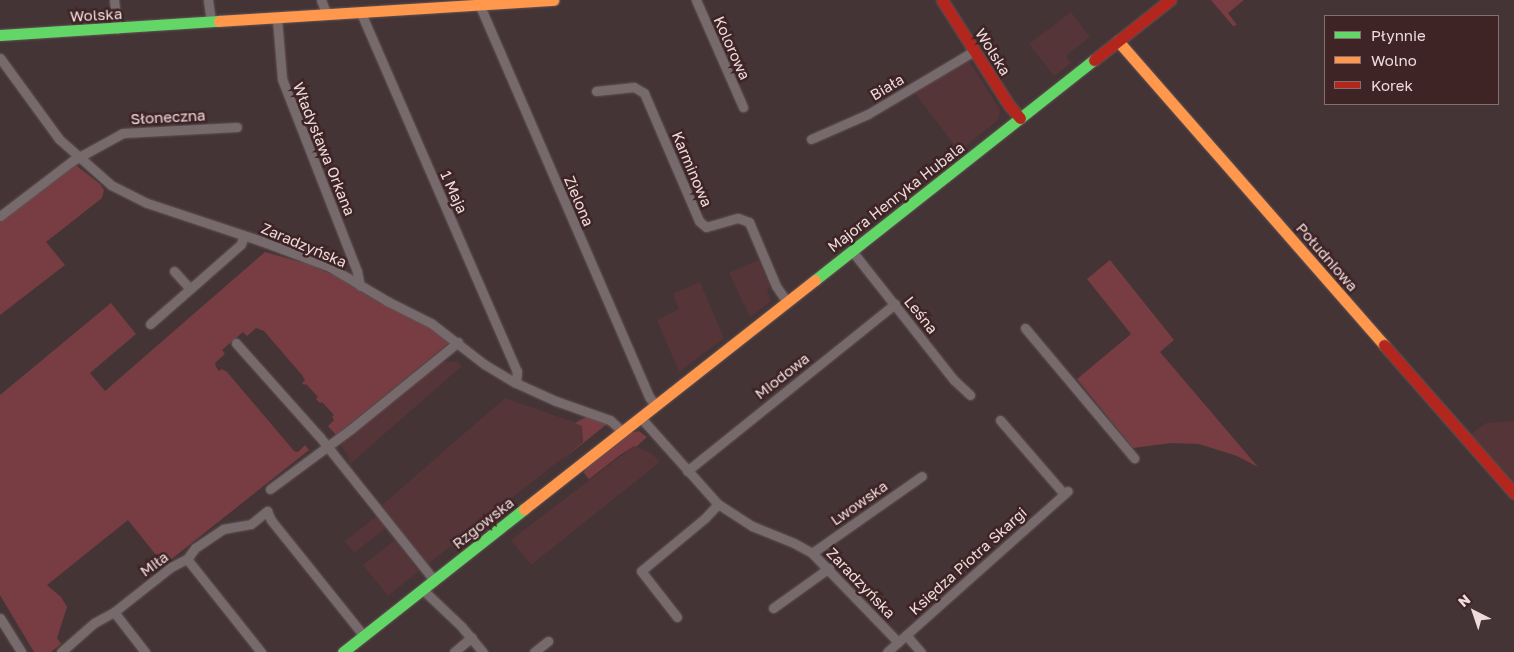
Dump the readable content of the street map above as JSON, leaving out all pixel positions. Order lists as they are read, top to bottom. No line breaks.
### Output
{"streets":{"street":["Wolska","Kolorowa","Biała","Słoneczna","Władysława Orkana","Karminowa","1 Maja","Majora Henryka Hubala","Zielona","Zaradzyńska","Południowa","Leśna","Miodowa","Lwowska","Rzgowska","Księdza Piotra Skargi","Miła"]},"crossings":[["Wolska","Biała"],["Wolska","Władysława Orkana"],["Wolska","1 Maja"],["Wolska","Majora Henryka Hubala"],["Wolska","Zielona"],["Słoneczna","Zaradzyńska"],["Władysława Orkana","Zaradzyńska"],["Karminowa","Majora Henryka Hubala"],["1 Maja","Zaradzyńska"],["Majora Henryka Hubala","Zielona"],["Majora Henryka Hubala","Zaradzyńska"],["Majora Henryka Hubala","Południowa"],["Majora Henryka Hubala","Leśna"],["Majora Henryka Hubala","Rzgowska"],["Zaradzyńska","Miodowa"],["Zaradzyńska","Lwowska"],["Zaradzyńska","Rzgowska"],["Zaradzyńska","Księdza Piotra Skargi"],["Leśna","Miodowa"],["Rzgowska","Miła"]],"legend":["Płynnie","Wolno","Korek"],"north":"top left"}
